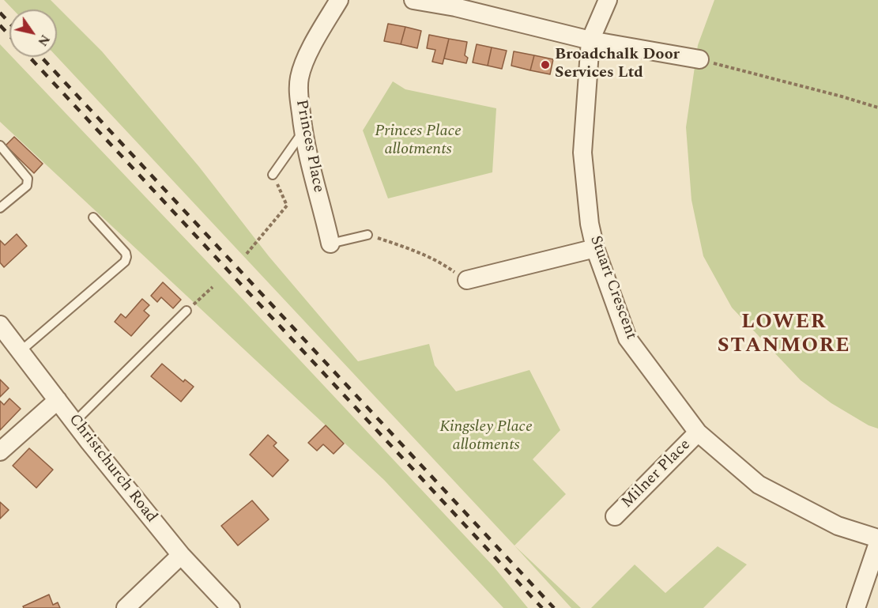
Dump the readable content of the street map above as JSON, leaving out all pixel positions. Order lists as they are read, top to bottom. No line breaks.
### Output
{"streets":{"street":["Princes Place","Stuart Crescent","Christchurch Road","Milner Place"]},"crossings":[["Stuart Crescent","Milner Place"]],"districts":["LOWER STANMORE"],"parks":["Princes Place allotments","Kingsley Place allotments"],"places":["Broadchalk Door Services Ltd"],"north":"bottom right"}
